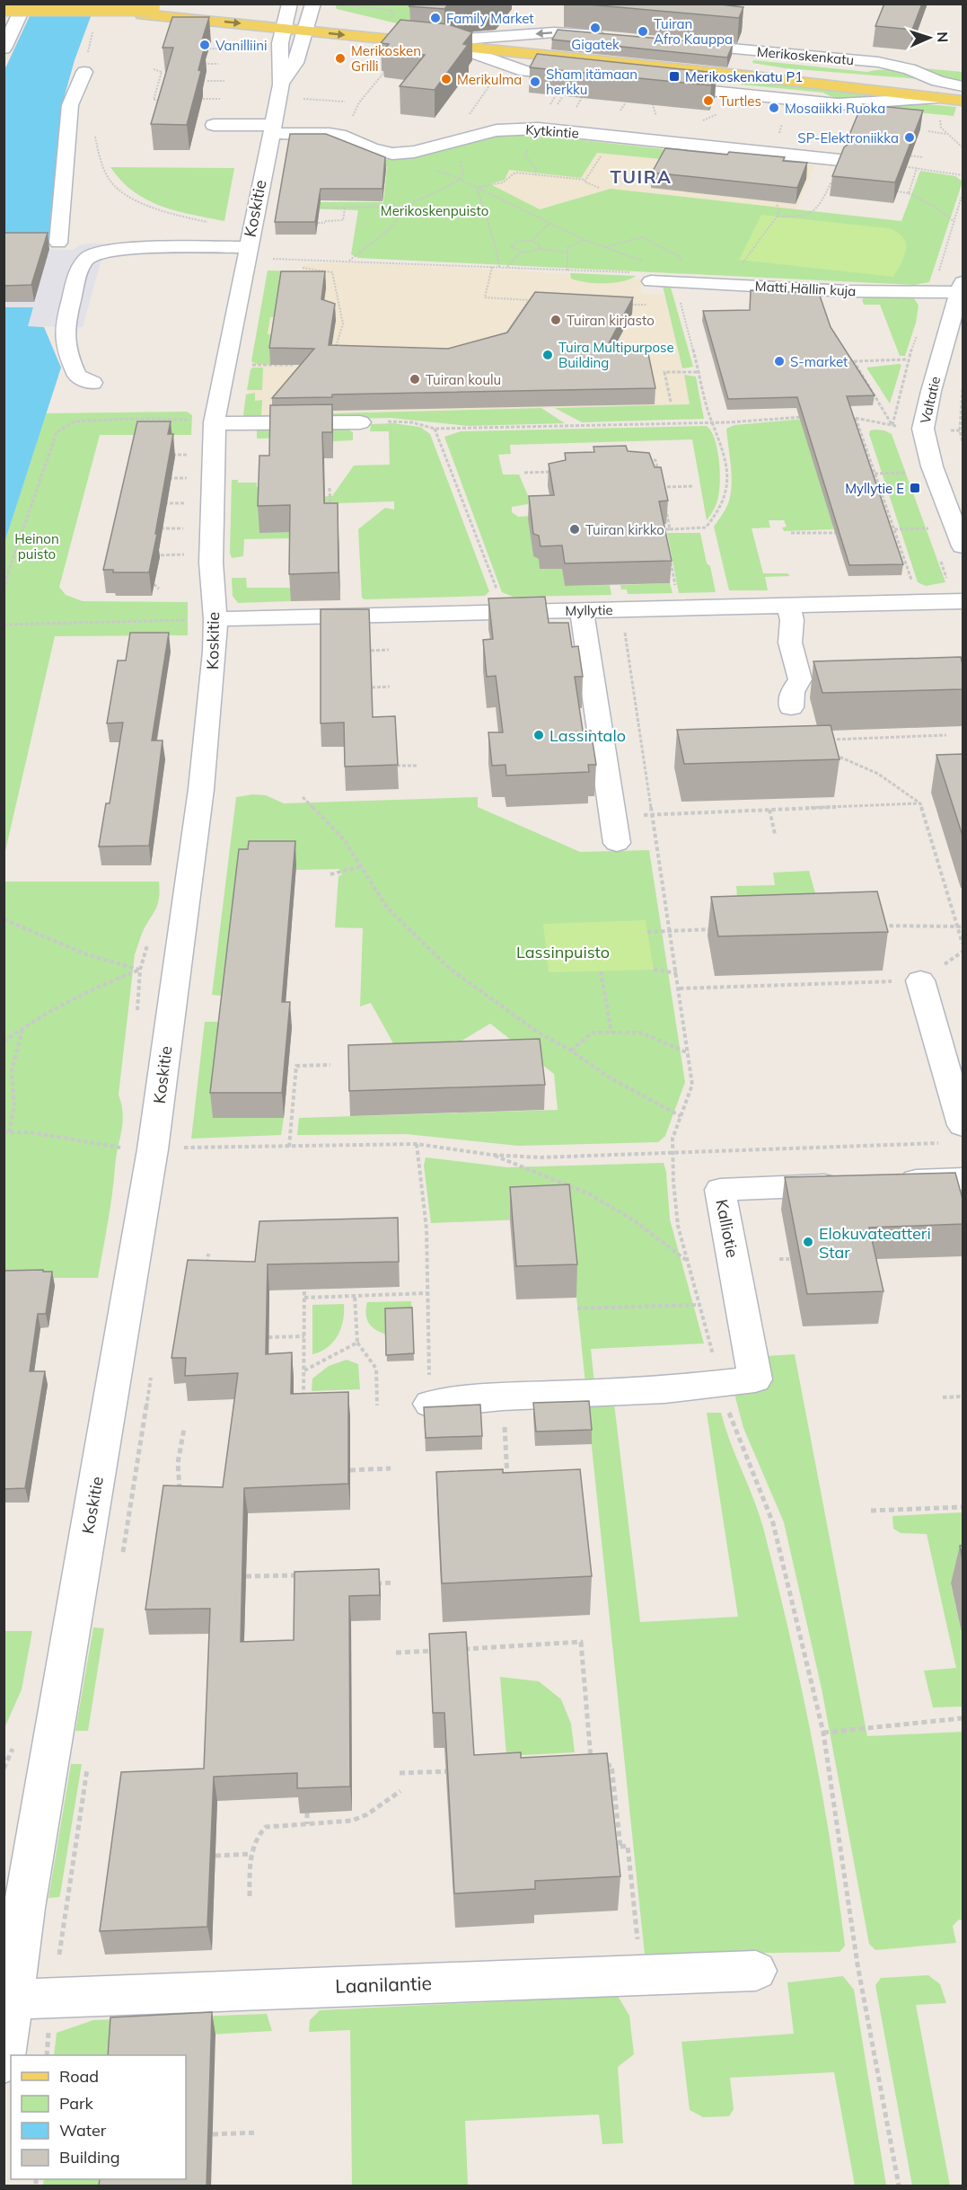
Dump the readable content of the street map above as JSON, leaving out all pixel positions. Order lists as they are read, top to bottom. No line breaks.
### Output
{"streets":{"main road":["Merikoskenkatu"],"street":["Kytkintie","Koskitie","Matti Hällin kuja","Valtatie","Myllytie","Kalliotie","Laanilantie"]},"crossings":[["Merikoskenkatu","Koskitie"],["Kytkintie","Koskitie"],["Koskitie","Myllytie"],["Koskitie","Laanilantie"],["Matti Hällin kuja","Valtatie"]],"districts":["TUIRA"],"parks":["Merikoskenpuisto","Heinon puisto","Lassinpuisto"],"places":{"other":["Family Market","Gigatek","Tuiran Afro Kauppa","Vanilliini","Merikosken Grilli","Merikulma","Sham itämaan herkku","Turtles","Mosaiikki Ruoka","SP-Elektroniikka","Tuiran kirjasto","Tuira Multipurpose Building","S-market","Tuiran koulu","Tuiran kirkko","Lassintalo","Elokuvateatteri Star"],"transit":["Merikoskenkatu P1","Myllytie E"]},"legend":["Road","Park","Water","Building"],"north":"right"}
